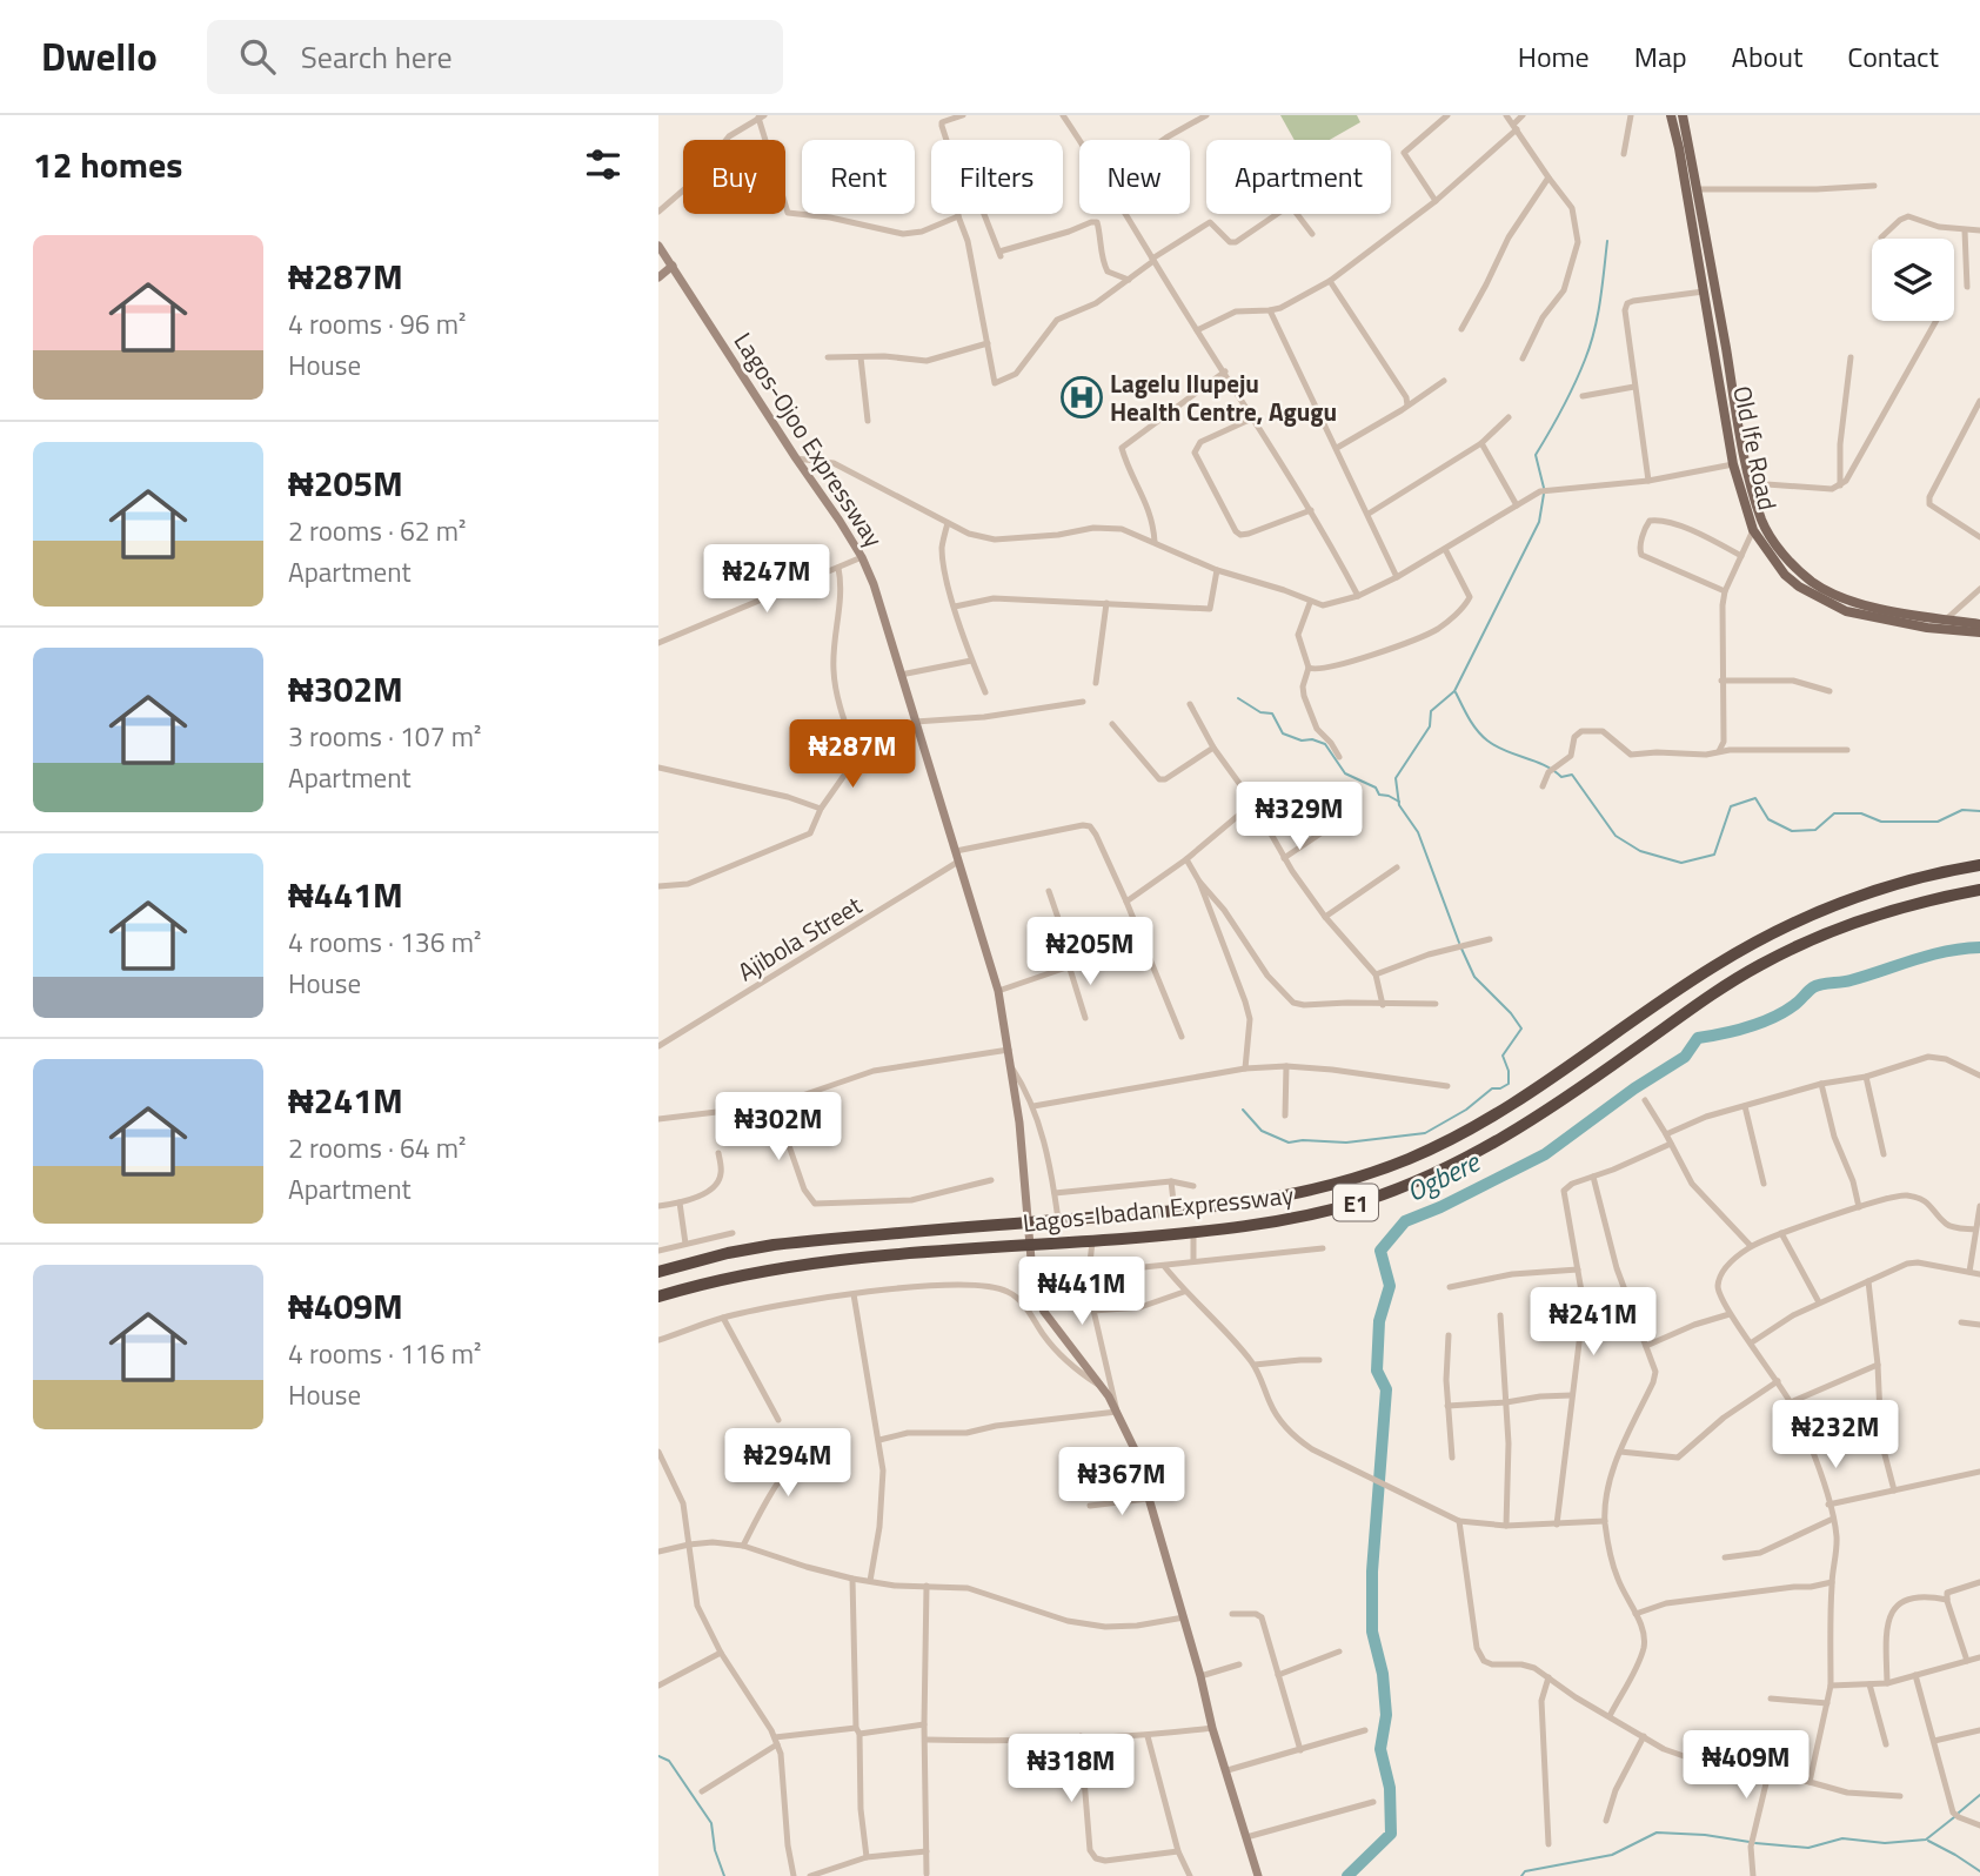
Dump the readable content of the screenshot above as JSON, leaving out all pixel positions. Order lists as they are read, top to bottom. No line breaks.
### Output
{"streets":{"highway":["E1","Lagos-Ibadan Expressway"],"main road":["Lagos-Ojoo Expressway","Old Ife Road"],"street":["Ajibola Street"]},"crossings":[["Lagos-Ojoo Expressway","Ajibola Street"]],"water":["Ogbere"],"places":{"hospital":["Lagelu Ilupeju Health Centre, Agugu"]},"page":{"header":"Dwello","search":"Search here","nav":["Home","Map","About","Contact"],"heading":"12 homes","chip":["Buy","Rent","Filters","New","Apartment"],"list":[{"name":"₦287M","note":"4 rooms · 96 m² · House"},{"name":"₦205M","note":"2 rooms · 62 m² · Apartment"},{"name":"₦302M","note":"3 rooms · 107 m² · Apartment"},{"name":"₦441M","note":"4 rooms · 136 m² · House"},{"name":"₦241M","note":"2 rooms · 64 m² · Apartment"},{"name":"₦409M","note":"4 rooms · 116 m² · House"}],"price":["₦247M","₦287M","₦329M","₦205M","₦302M","₦441M","₦241M","₦232M","₦294M","₦367M","₦409M","₦318M"]}}
